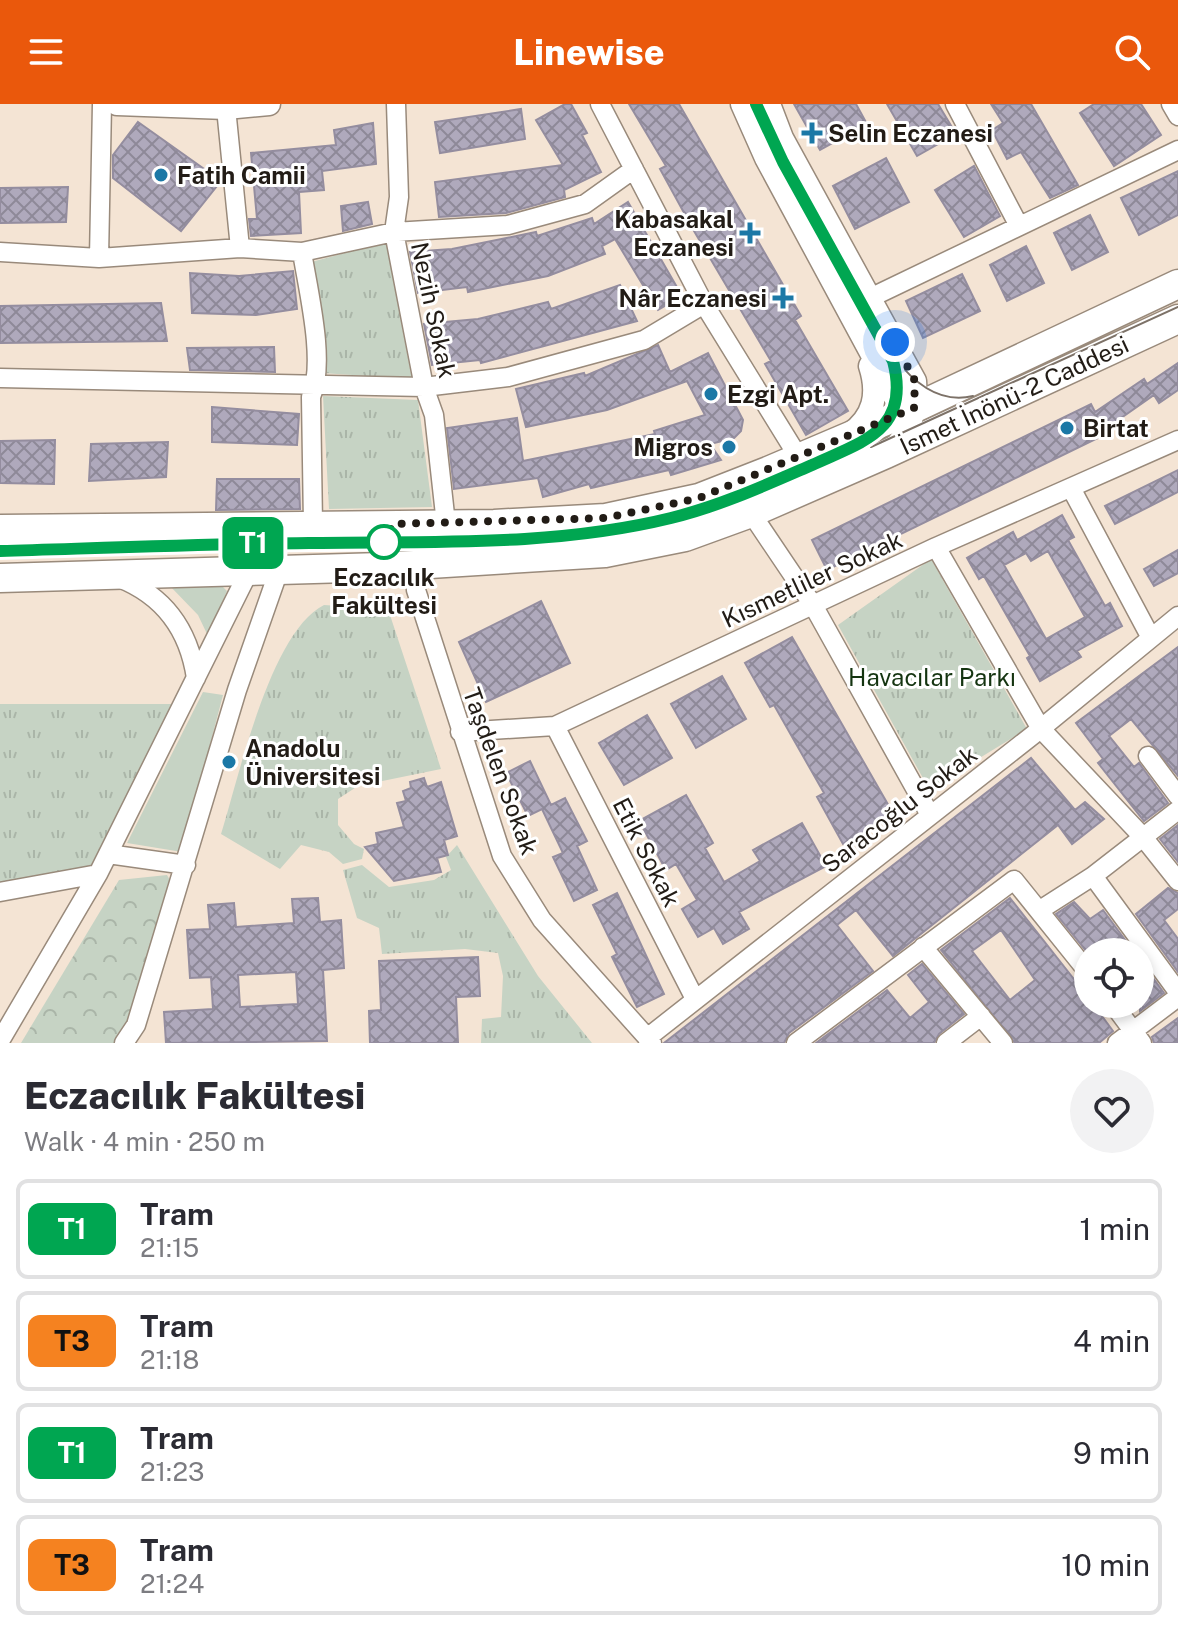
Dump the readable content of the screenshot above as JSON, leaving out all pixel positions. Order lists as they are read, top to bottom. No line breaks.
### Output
{"streets":{"main road":["İsmet İnönü-2 Caddesi"],"street":["Nezih Sokak","Kısmetliler Sokak","Taşdelen Sokak","Saracoğlu Sokak","Etik Sokak"]},"crossings":[["Nezih Sokak","İsmet İnönü-2 Caddesi"],["İsmet İnönü-2 Caddesi","Taşdelen Sokak"],["Kısmetliler Sokak","Taşdelen Sokak"],["Kısmetliler Sokak","Etik Sokak"],["Taşdelen Sokak","Saracoğlu Sokak"],["Saracoğlu Sokak","Etik Sokak"]],"parks":["Havacılar Parkı"],"places":{"health":["Selin Eczanesi","Kabasakal Eczanesi","Nâr Eczanesi"],"other":["Fatih Camii","Ezgi Apt.","Birtat","Migros","Eczacılık Fakültesi","Anadolu Üniversitesi"]},"lines":["tram line T1"],"page":{"header":"Linewise","on_map":"T1","heading":["Eczacılık Fakültesi","Walk · 4 min · 250 m"],"list":[{"mark":"T1","name":"Tram","note":"21:15","value":"1 min"},{"mark":"T3","name":"Tram","note":"21:18","value":"4 min"},{"mark":"T1","name":"Tram","note":"21:23","value":"9 min"},{"mark":"T3","name":"Tram","note":"21:24","value":"10 min"}]}}
